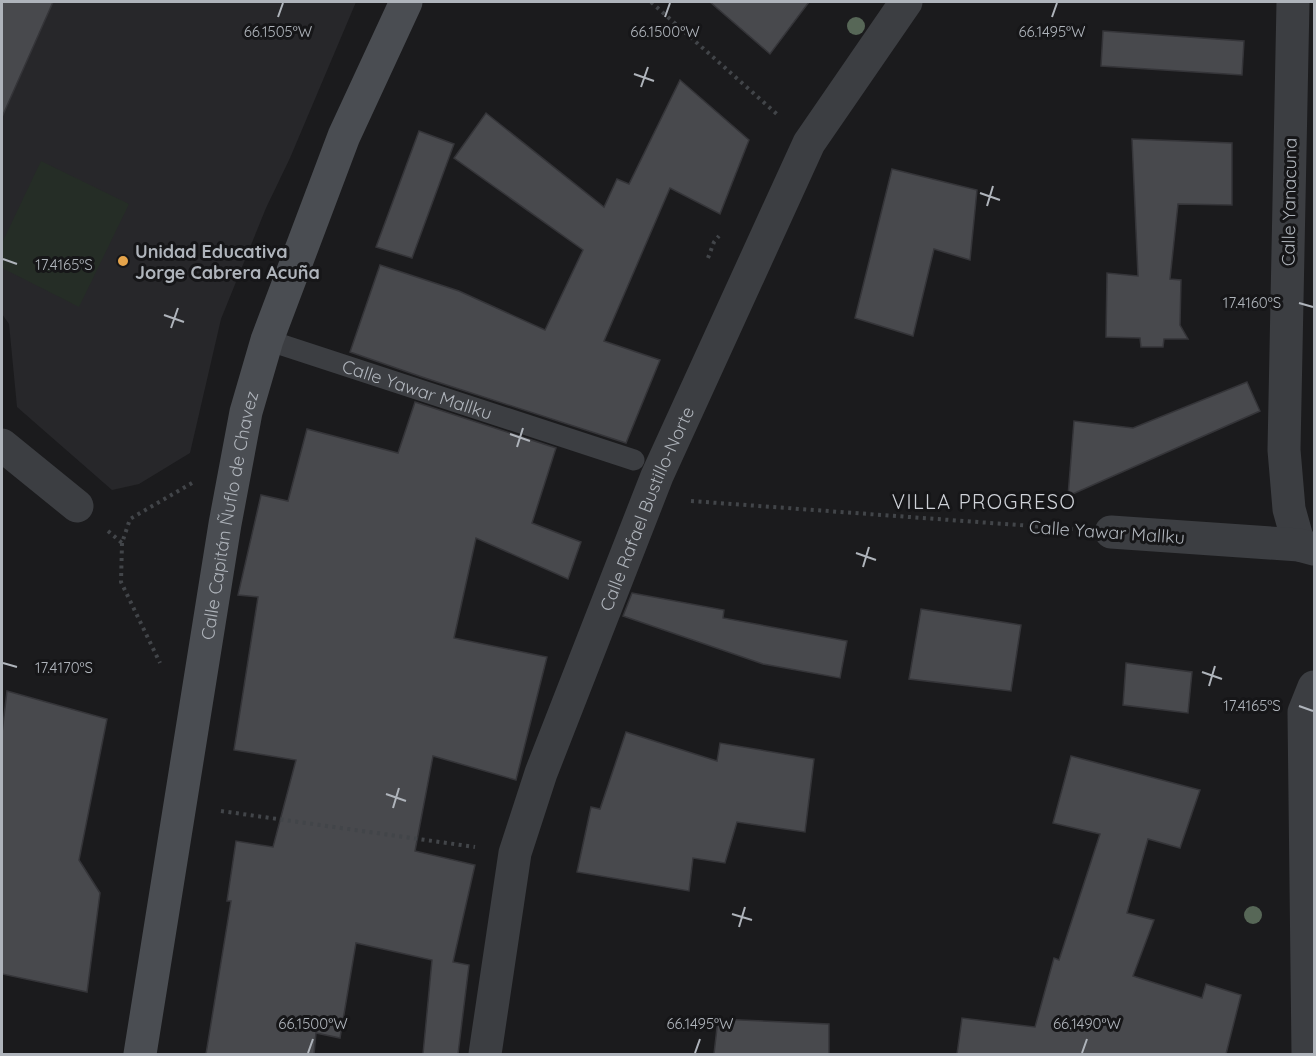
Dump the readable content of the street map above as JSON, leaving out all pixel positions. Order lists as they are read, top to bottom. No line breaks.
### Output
{"streets":{"street":["Calle Yanacuna","Calle Yawar Mallku","Calle Rafael Bustillo-Norte","Calle Capitán Ñuflo de Chavez"]},"crossings":[["Calle Yanacuna","Calle Yawar Mallku"],["Calle Yawar Mallku","Calle Rafael Bustillo-Norte"],["Calle Yawar Mallku","Calle Capitán Ñuflo de Chavez"]],"districts":["VILLA PROGRESO"],"places":["Unidad Educativa Jorge Cabrera Acuña"],"coordinates":["66.1505°W","66.1500°W","66.1495°W","17.4165°S","17.4160°S","17.4170°S","66.1490°W"]}
